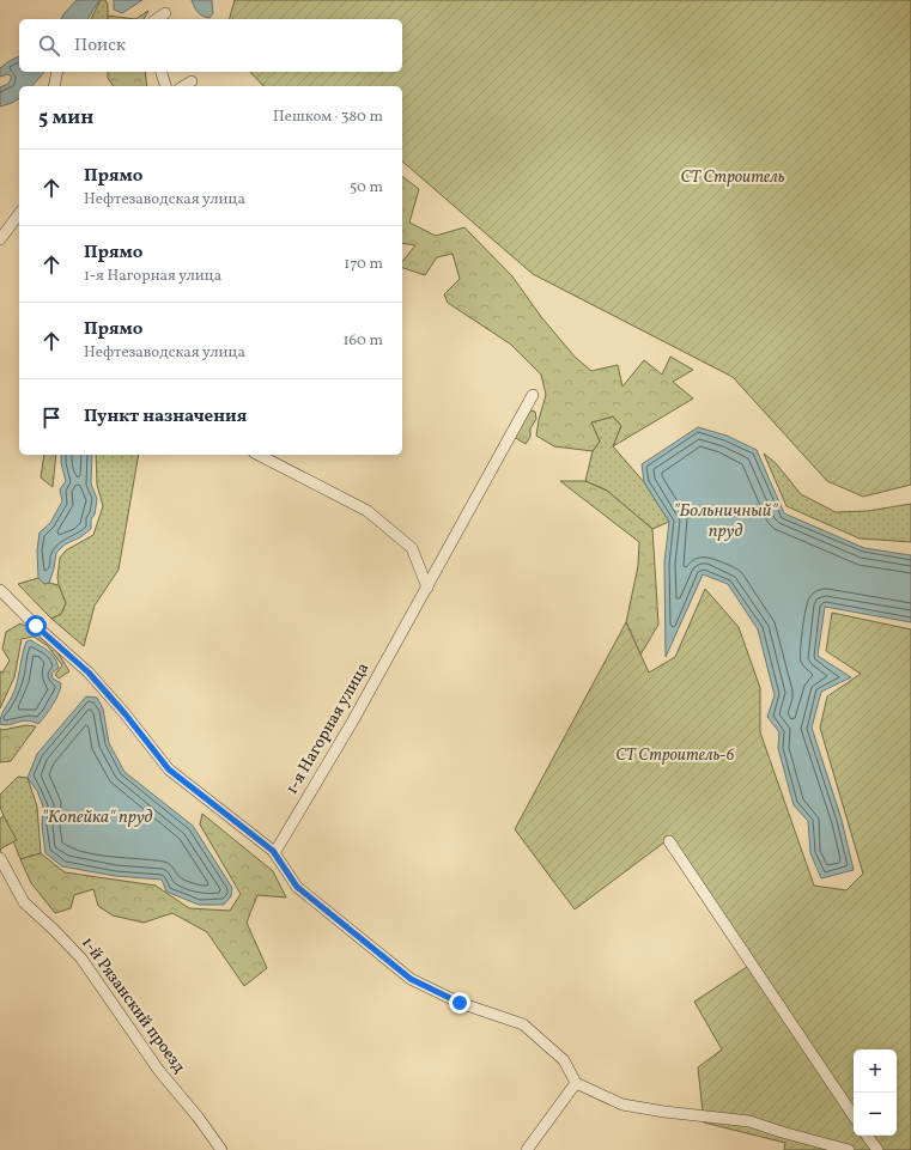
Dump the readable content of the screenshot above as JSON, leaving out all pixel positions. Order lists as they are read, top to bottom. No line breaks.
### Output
{"streets":{"street":["1-я Нагорная улица","1-й Рязанский проезд"]},"water":["\"Больничный\" пруд","\"Копейка\" пруд"],"parks":["СТ Строитель","СТ Строитель-6"],"page":{"search":"Поиск","heading":["5 мин","Пешком · 380 m"],"list":[["Прямо","Нефтезаводская улица","50 m"],["Прямо","1-я Нагорная улица","170 m"],["Прямо","Нефтезаводская улица","160 m"],"Пункт назначения"],"map_buttons":["+","−"]}}
